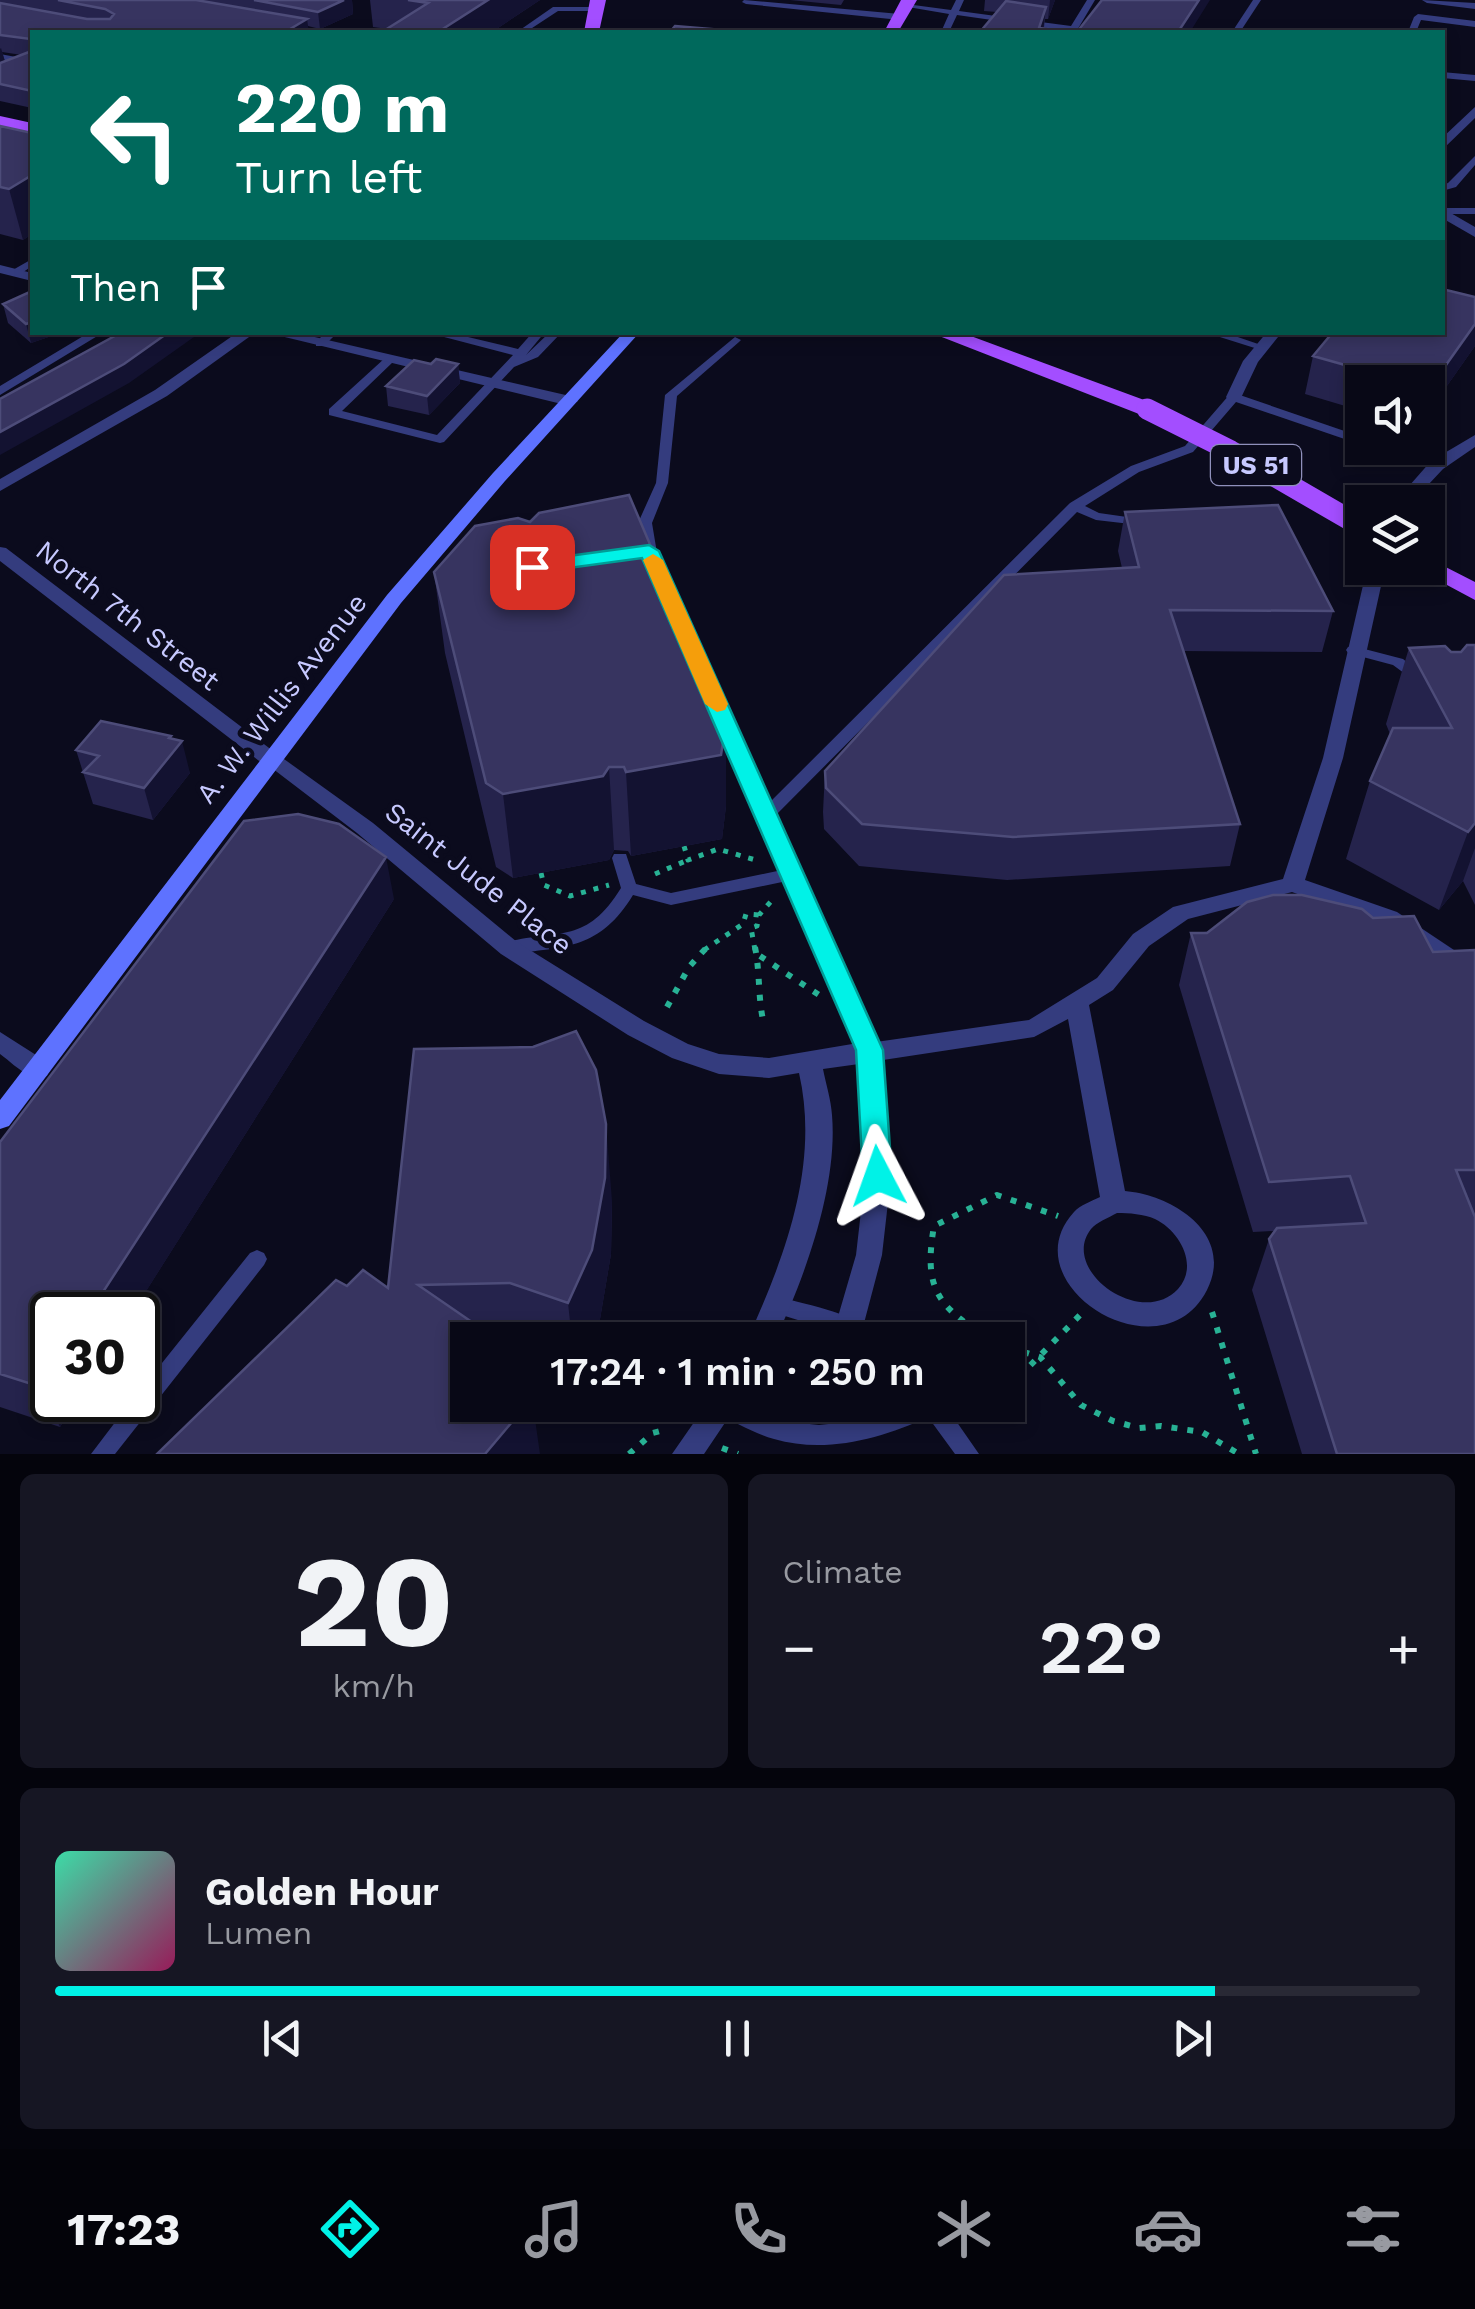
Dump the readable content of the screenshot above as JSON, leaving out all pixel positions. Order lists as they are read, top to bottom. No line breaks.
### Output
{"streets":{"main road":["US 51","A. W. Willis Avenue"],"street":["North 7th Street","Saint Jude Place"]},"crossings":[["North 7th Street","A. W. Willis Avenue"],["North 7th Street","Saint Jude Place"],["A. W. Willis Avenue","Saint Jude Place"]],"page":{"turn":["220 m","Turn left"],"then":"Then","limit":"30","trip":"17:24 · 1 min · 250 m","tile":[["20","km/h"],"Climate"],"heat":["−","22°","+"],"song":["Golden Hour","Lumen"],"tabs":"17:23"}}
